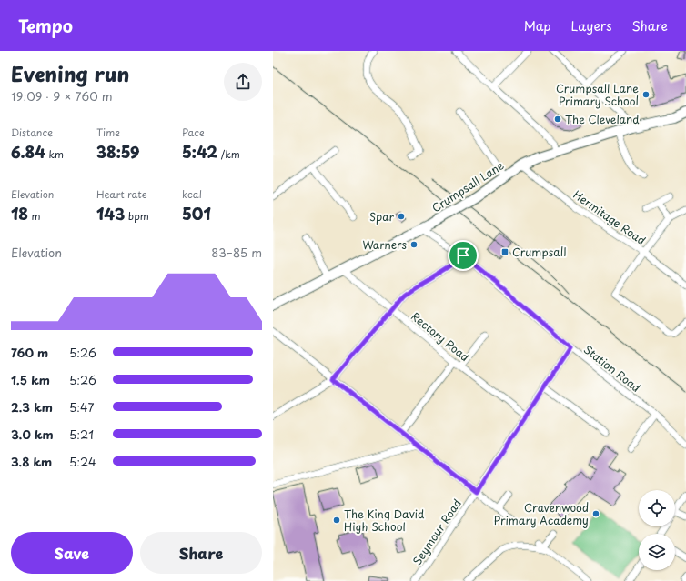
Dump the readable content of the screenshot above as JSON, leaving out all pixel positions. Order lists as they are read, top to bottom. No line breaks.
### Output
{"streets":{"street":["Crumpsall Lane","Hermitage Road","Rectory Road","Station Road","Seymour Road"]},"crossings":[["Crumpsall Lane","Hermitage Road"],["Crumpsall Lane","Rectory Road"],["Crumpsall Lane","Station Road"],["Rectory Road","Seymour Road"],["Station Road","Seymour Road"]],"places":{"other":["Crumpsall Lane Primary School","The Cleveland","Spar","Warners","Cravenwood Primary Academy","The King David High School"],"transit":["Crumpsall"]},"page":{"header":"Tempo","nav":["Map","Layers","Share"],"heading":["Evening run","19:09 · 9 × 760 m"],"stats":[["Distance","6.84 km"],["Time","38:59"],["Pace","5:42 /km"],["Elevation","18 m"],["Heart rate","143 bpm"],["kcal","501"]],"chart":["Elevation","83–85 m"],"list":[{"name":"760 m","note":"5:26"},{"name":"1.5 km","note":"5:26"},{"name":"2.3 km","note":"5:47"},{"name":"3.0 km","note":"5:21"},{"name":"3.8 km","note":"5:24"}],"buttons":["Save","Share"]}}
